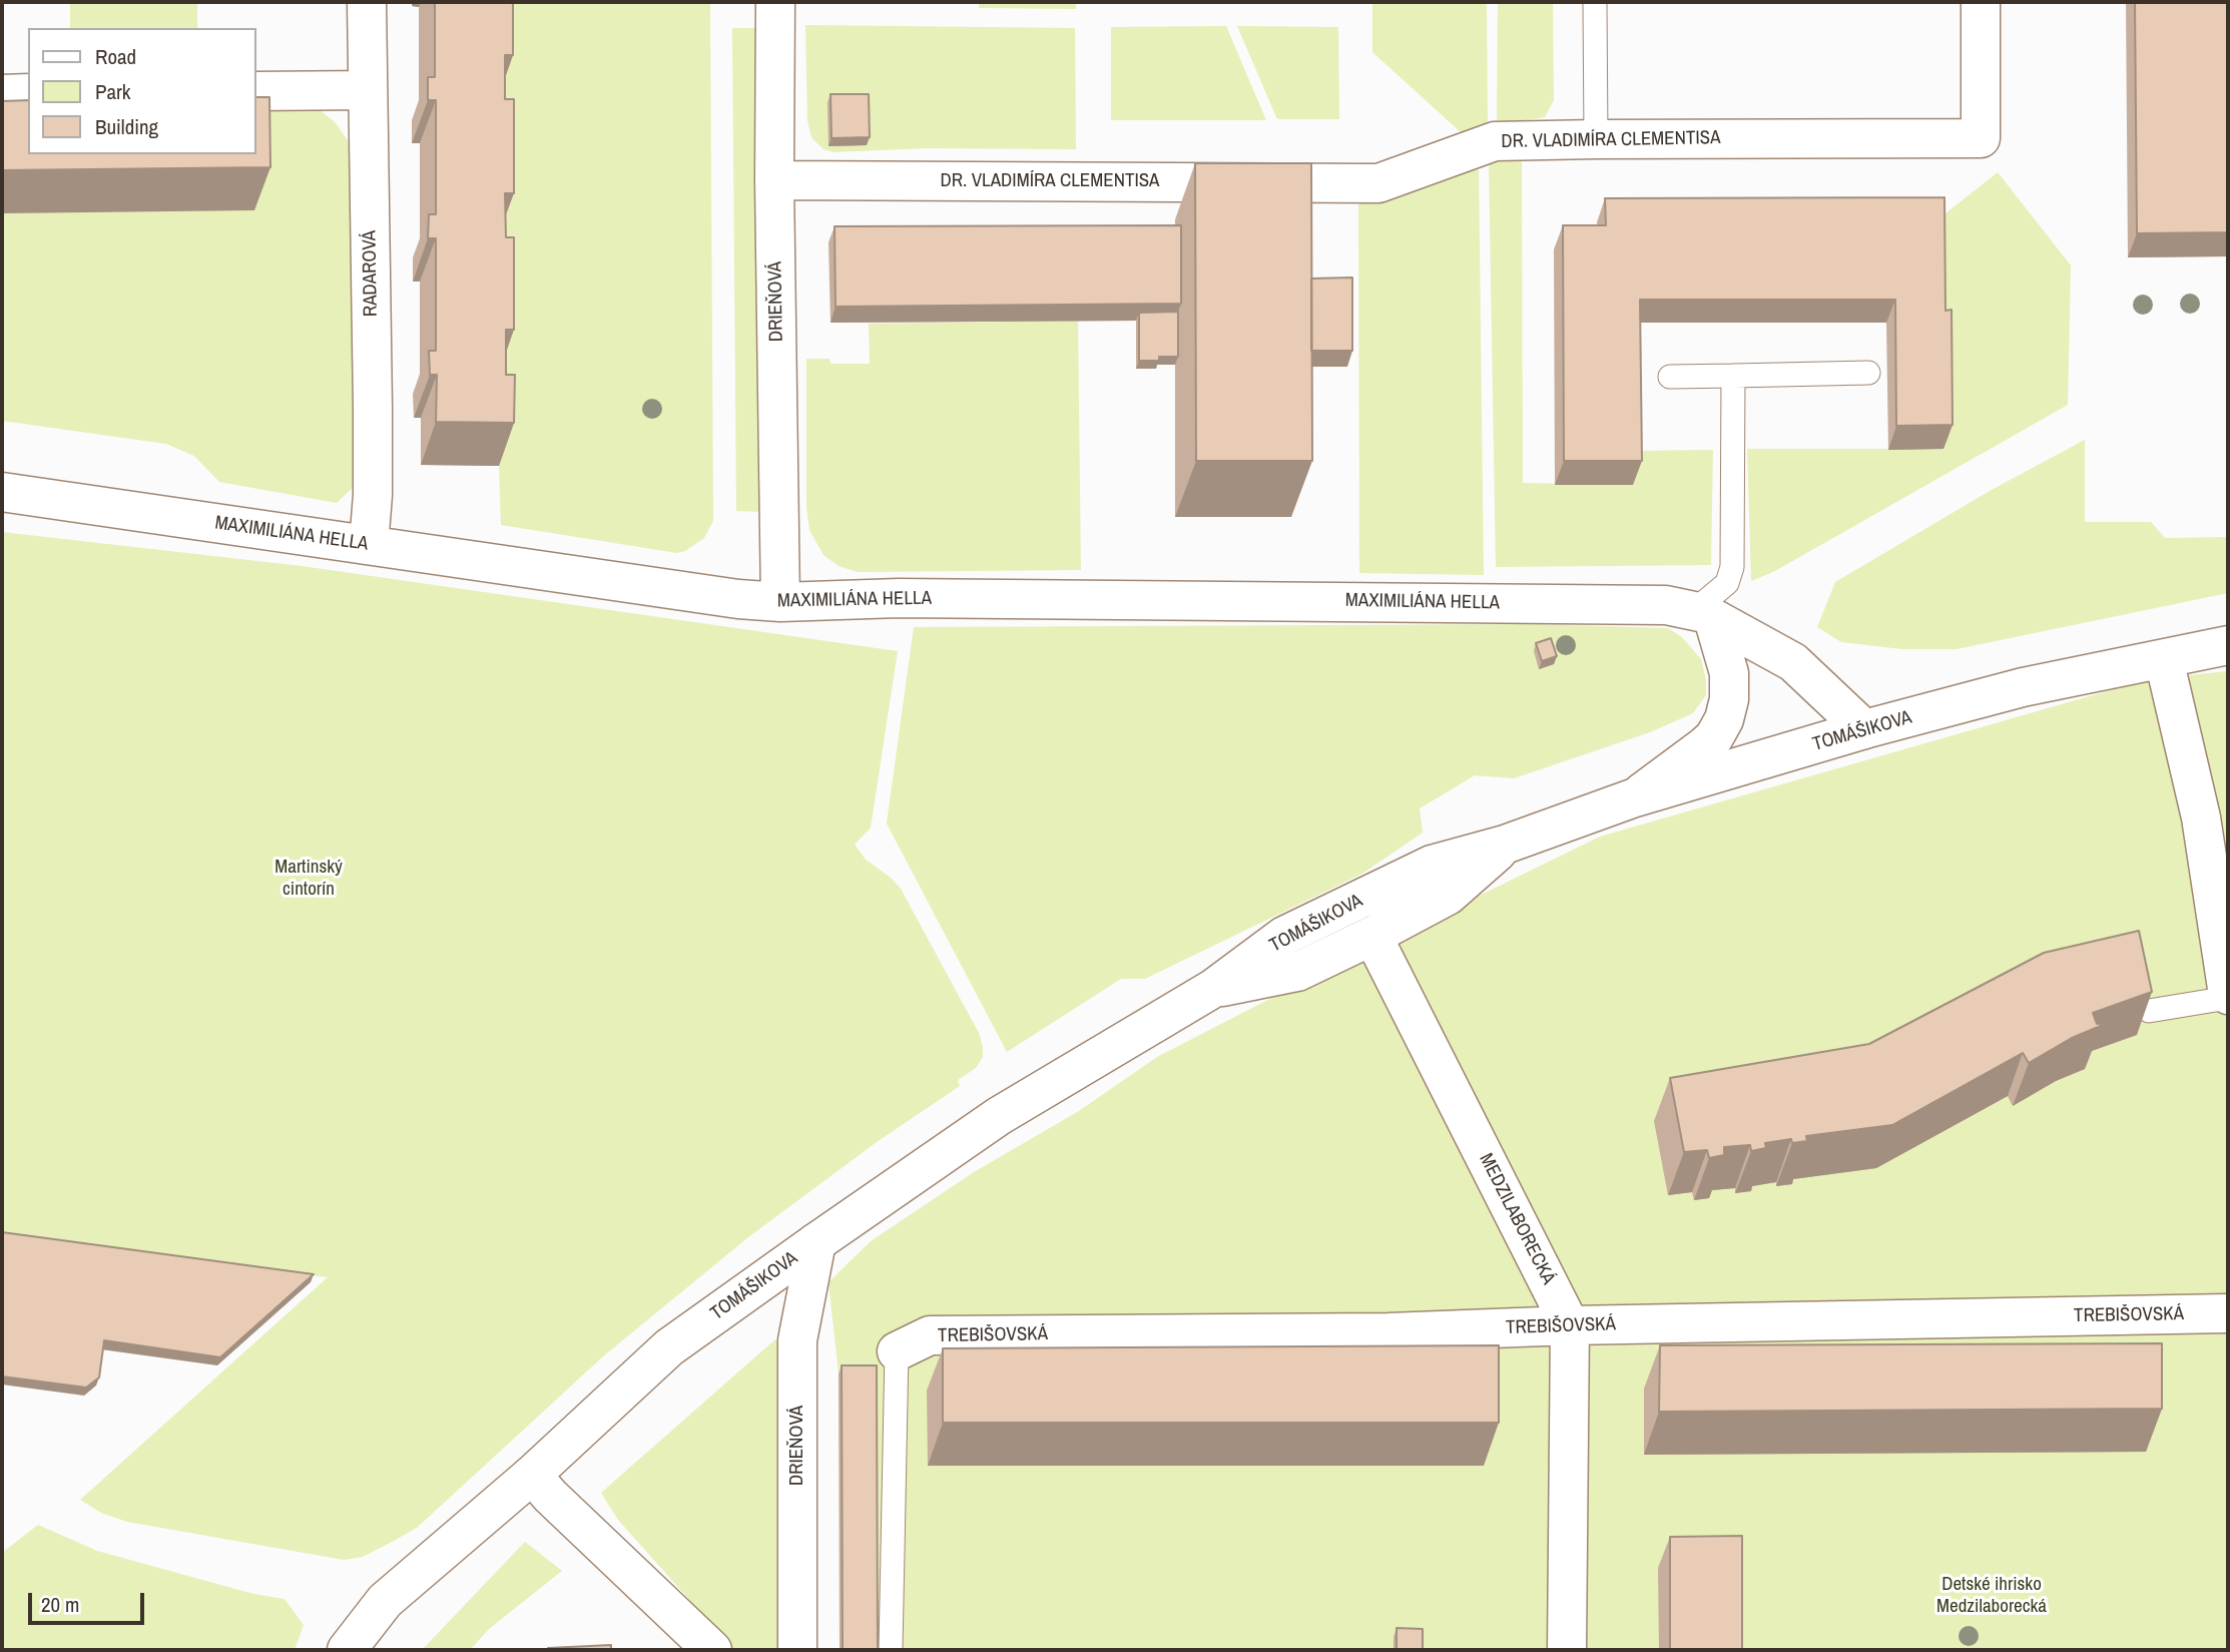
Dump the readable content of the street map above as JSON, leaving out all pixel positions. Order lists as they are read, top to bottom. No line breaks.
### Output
{"streets":{"street":["DR. VLADIMÍRA CLEMENTISA","RADAROVÁ","DRIEŇOVÁ","MAXIMILIÁNA HELLA","TOMÁŠIKOVA","MEDZILABORECKÁ","TREBIŠOVSKÁ"]},"crossings":[["DR. VLADIMÍRA CLEMENTISA","DRIEŇOVÁ"],["RADAROVÁ","MAXIMILIÁNA HELLA"],["DRIEŇOVÁ","MAXIMILIÁNA HELLA"],["DRIEŇOVÁ","TOMÁŠIKOVA"],["MAXIMILIÁNA HELLA","TOMÁŠIKOVA"],["TOMÁŠIKOVA","MEDZILABORECKÁ"],["MEDZILABORECKÁ","TREBIŠOVSKÁ"]],"parks":["Martinský cintorín","Detské ihrisko Medzilaborecká"],"legend":["Road","Park","Building"],"scale_bar":"20 m"}
